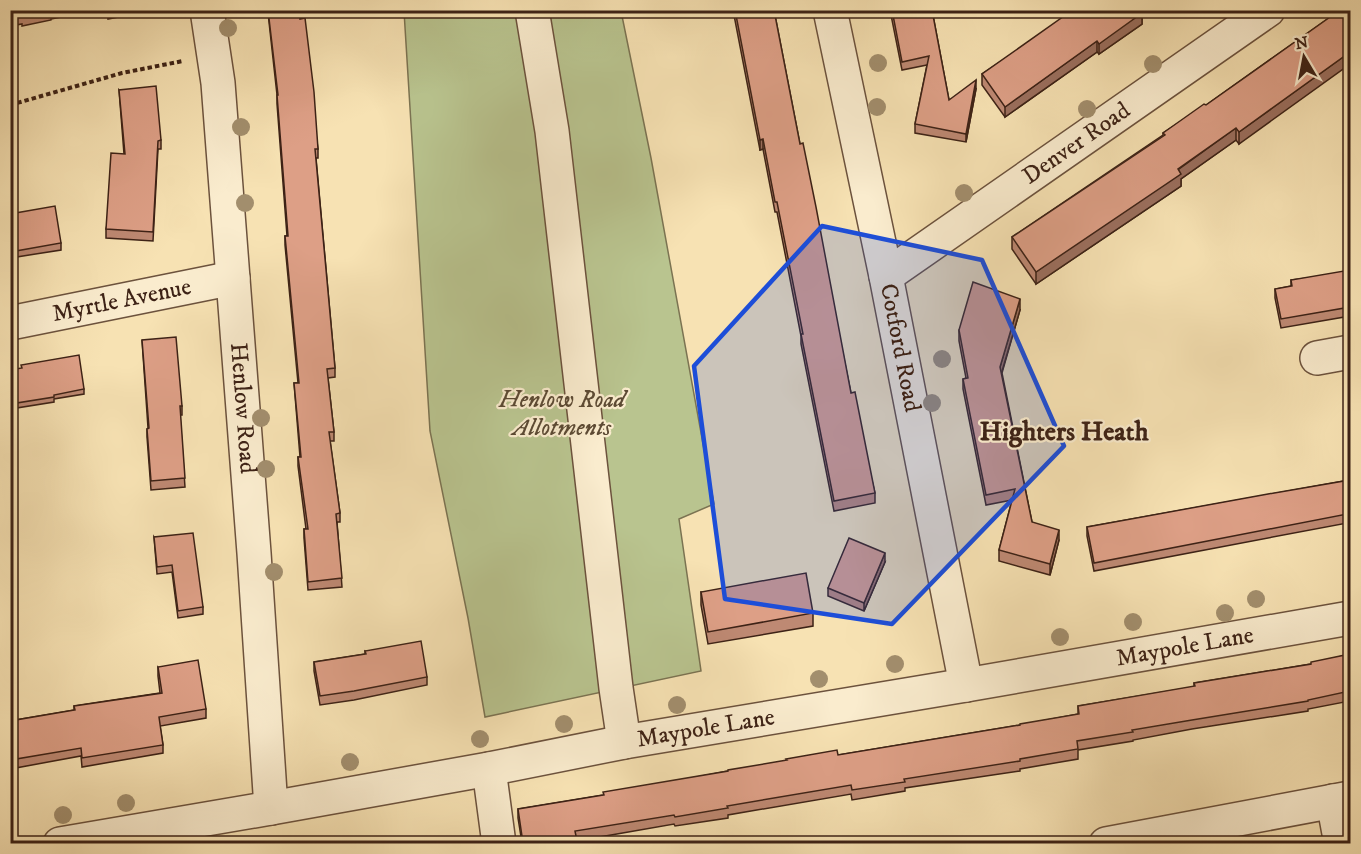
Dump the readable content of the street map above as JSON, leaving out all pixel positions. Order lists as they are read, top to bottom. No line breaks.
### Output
{"streets":{"street":["Denver Road","Myrtle Avenue","Cotford Road","Henlow Road","Maypole Lane"]},"crossings":[["Denver Road","Cotford Road"],["Myrtle Avenue","Henlow Road"],["Cotford Road","Maypole Lane"],["Henlow Road","Maypole Lane"]],"districts":["Highters Heath"],"parks":["Henlow Road Allotments"],"north":"top"}
